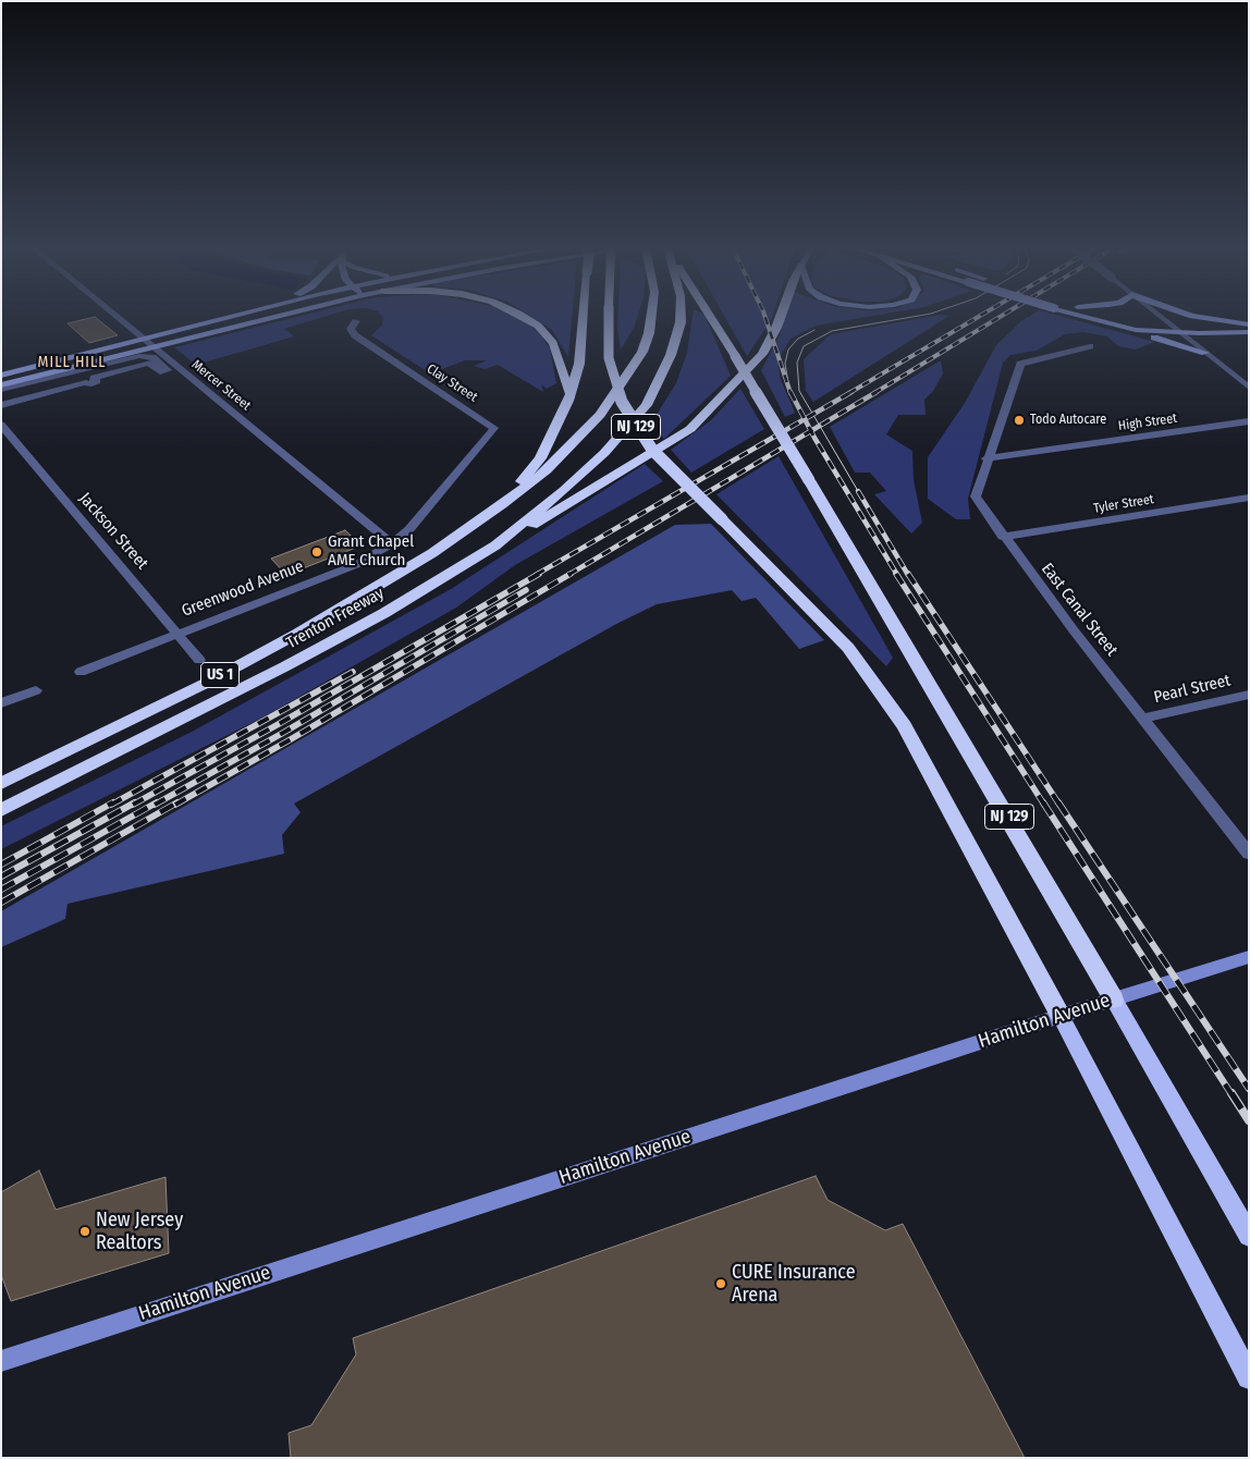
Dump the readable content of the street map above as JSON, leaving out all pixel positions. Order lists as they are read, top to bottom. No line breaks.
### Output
{"streets":{"highway":["NJ 129","Trenton Freeway","US 1"],"main road":["Hamilton Avenue"],"street":["Clay Street","Mercer Street","High Street","Tyler Street","Jackson Street","Greenwood Avenue","East Canal Street","Pearl Street"]},"crossings":[["Clay Street","Greenwood Avenue"],["Mercer Street","Greenwood Avenue"],["High Street","East Canal Street"],["NJ 129","Hamilton Avenue"],["Tyler Street","East Canal Street"],["Jackson Street","Greenwood Avenue"],["East Canal Street","Pearl Street"]],"districts":["MILL HILL"],"places":["Todo Autocare","Grant Chapel AME Church","New Jersey Realtors","CURE Insurance Arena"]}
